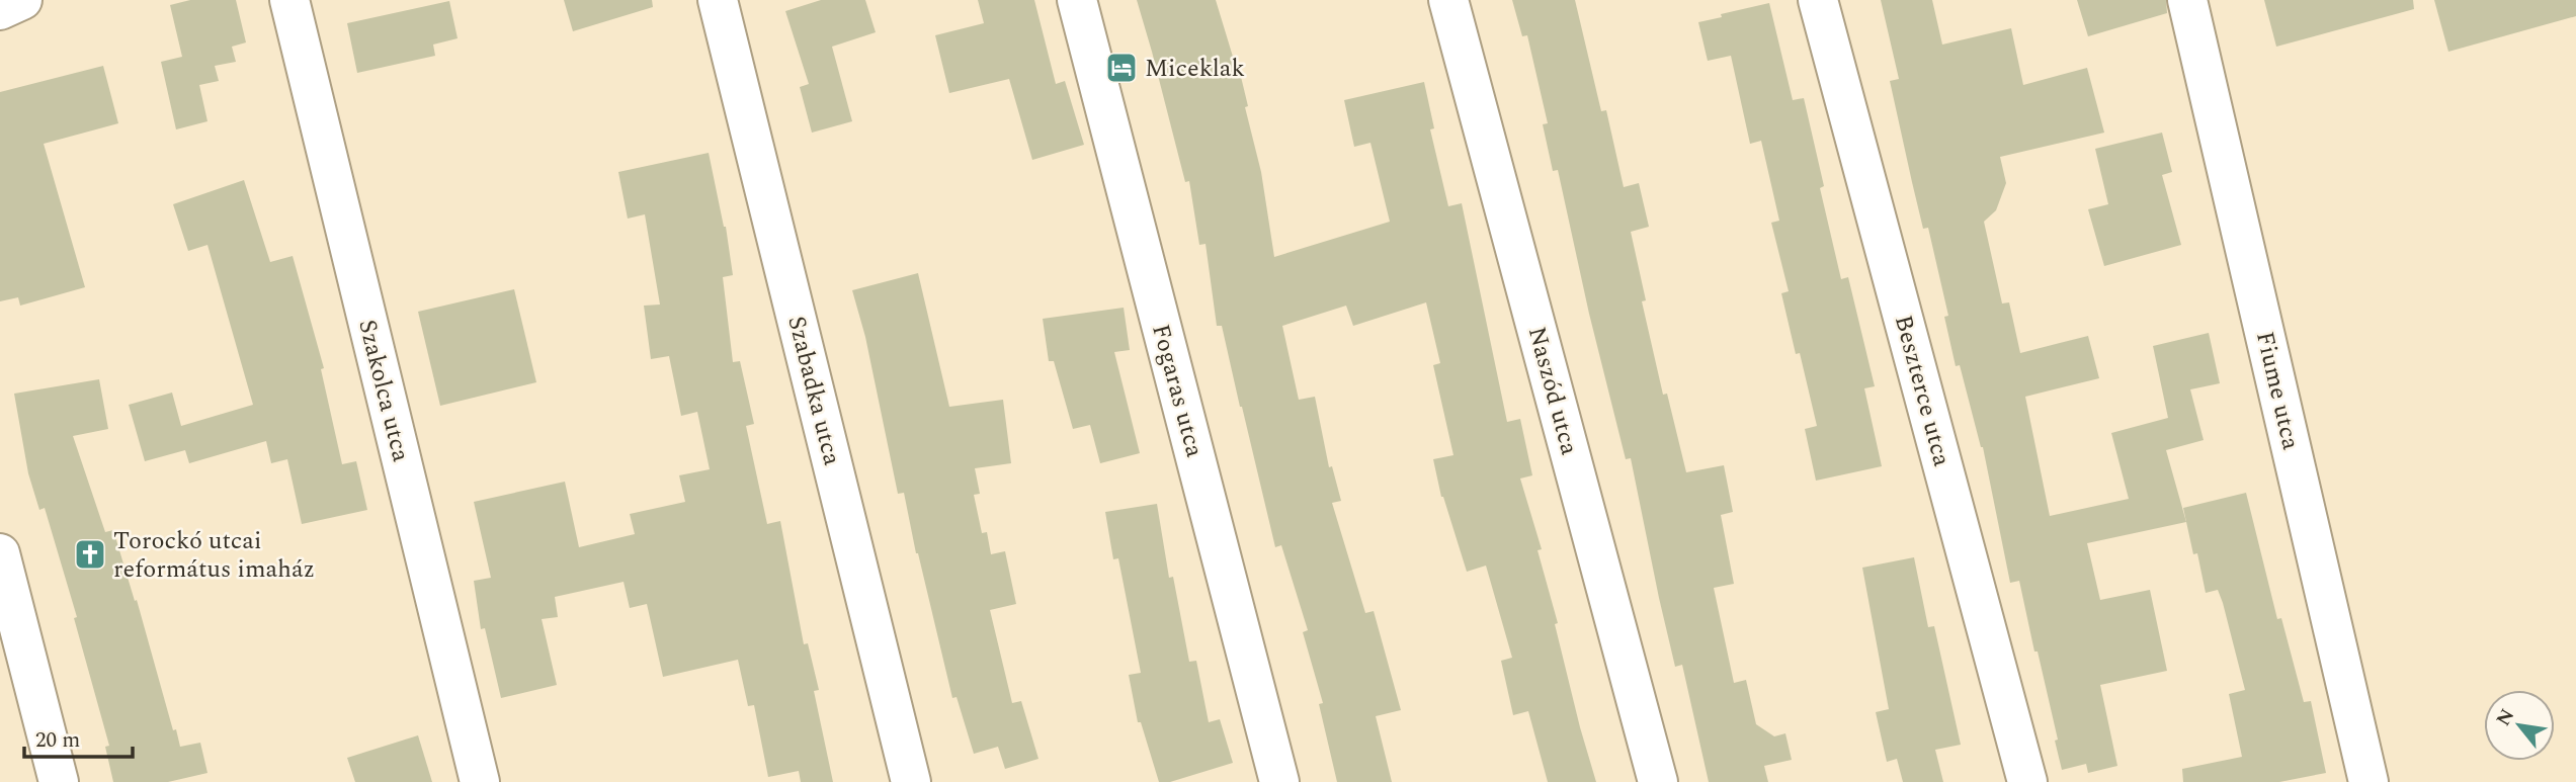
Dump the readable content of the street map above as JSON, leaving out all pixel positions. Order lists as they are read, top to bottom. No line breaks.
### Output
{"streets":{"street":["Szakolca utca","Szabadka utca","Fogaras utca","Naszód utca","Beszterce utca","Fiume utca"]},"places":{"hotel":["Miceklak"],"church":["Torockó utcai református imaház"]},"scale_bar":"20 m","north":"top left"}
